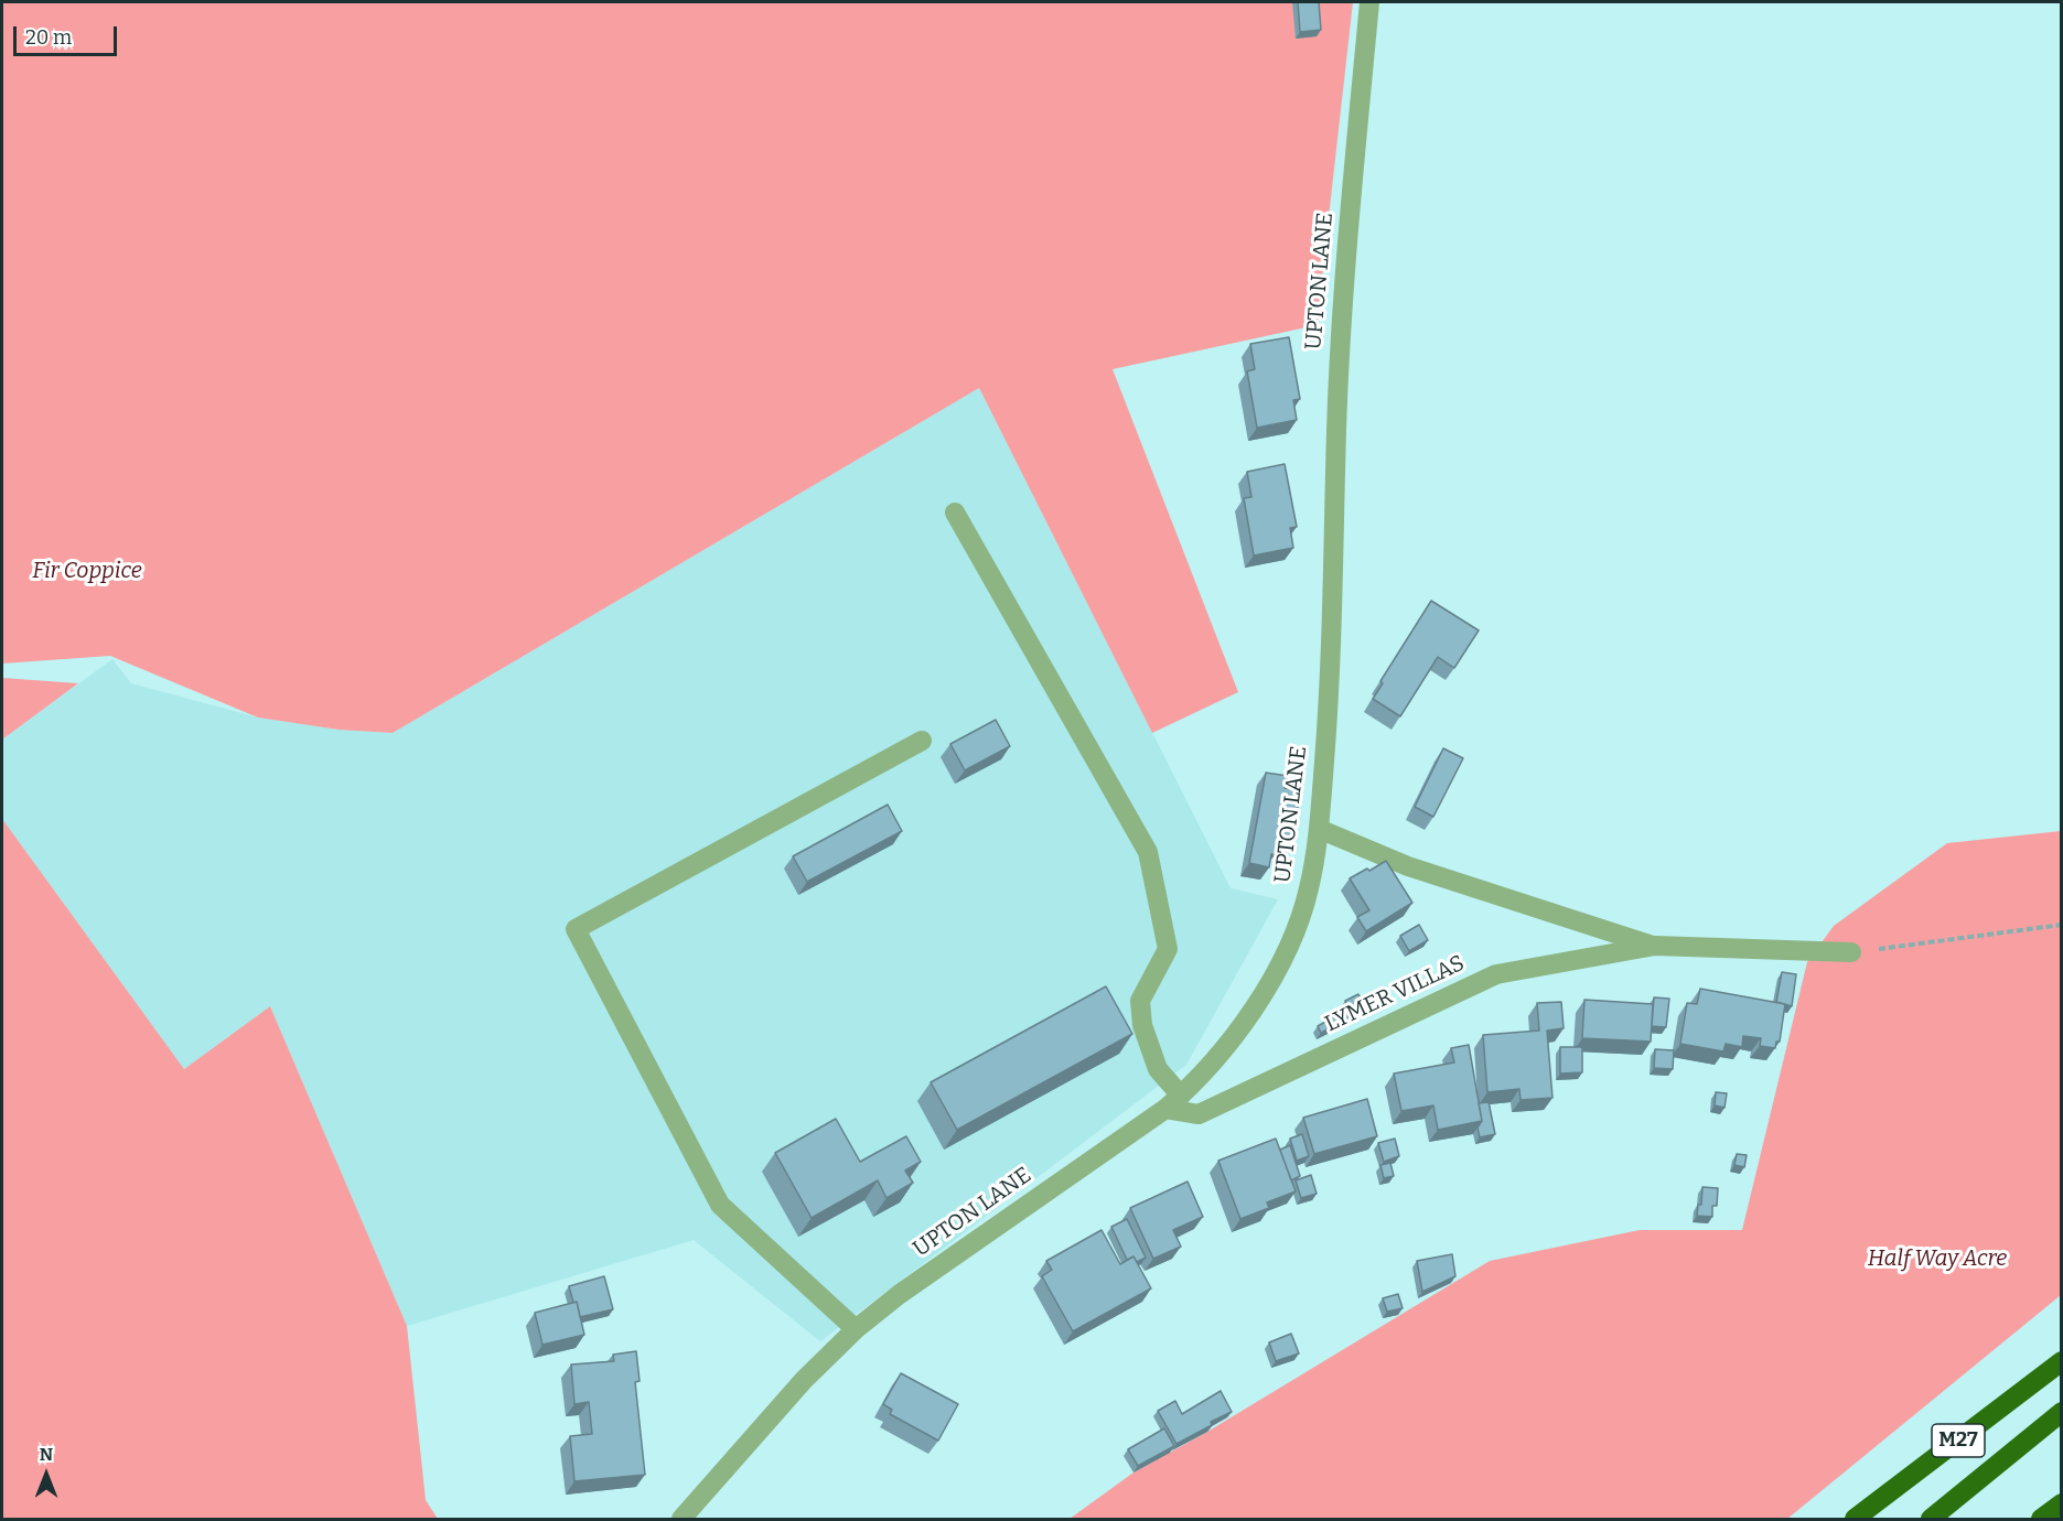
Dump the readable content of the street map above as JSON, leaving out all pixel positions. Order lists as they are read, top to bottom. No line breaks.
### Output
{"streets":{"highway":["M27"],"street":["UPTON LANE","LYMER VILLAS"]},"crossings":[["UPTON LANE","LYMER VILLAS"]],"parks":["Fir Coppice","Half Way Acre"],"scale_bar":"20 m","north":"top"}
